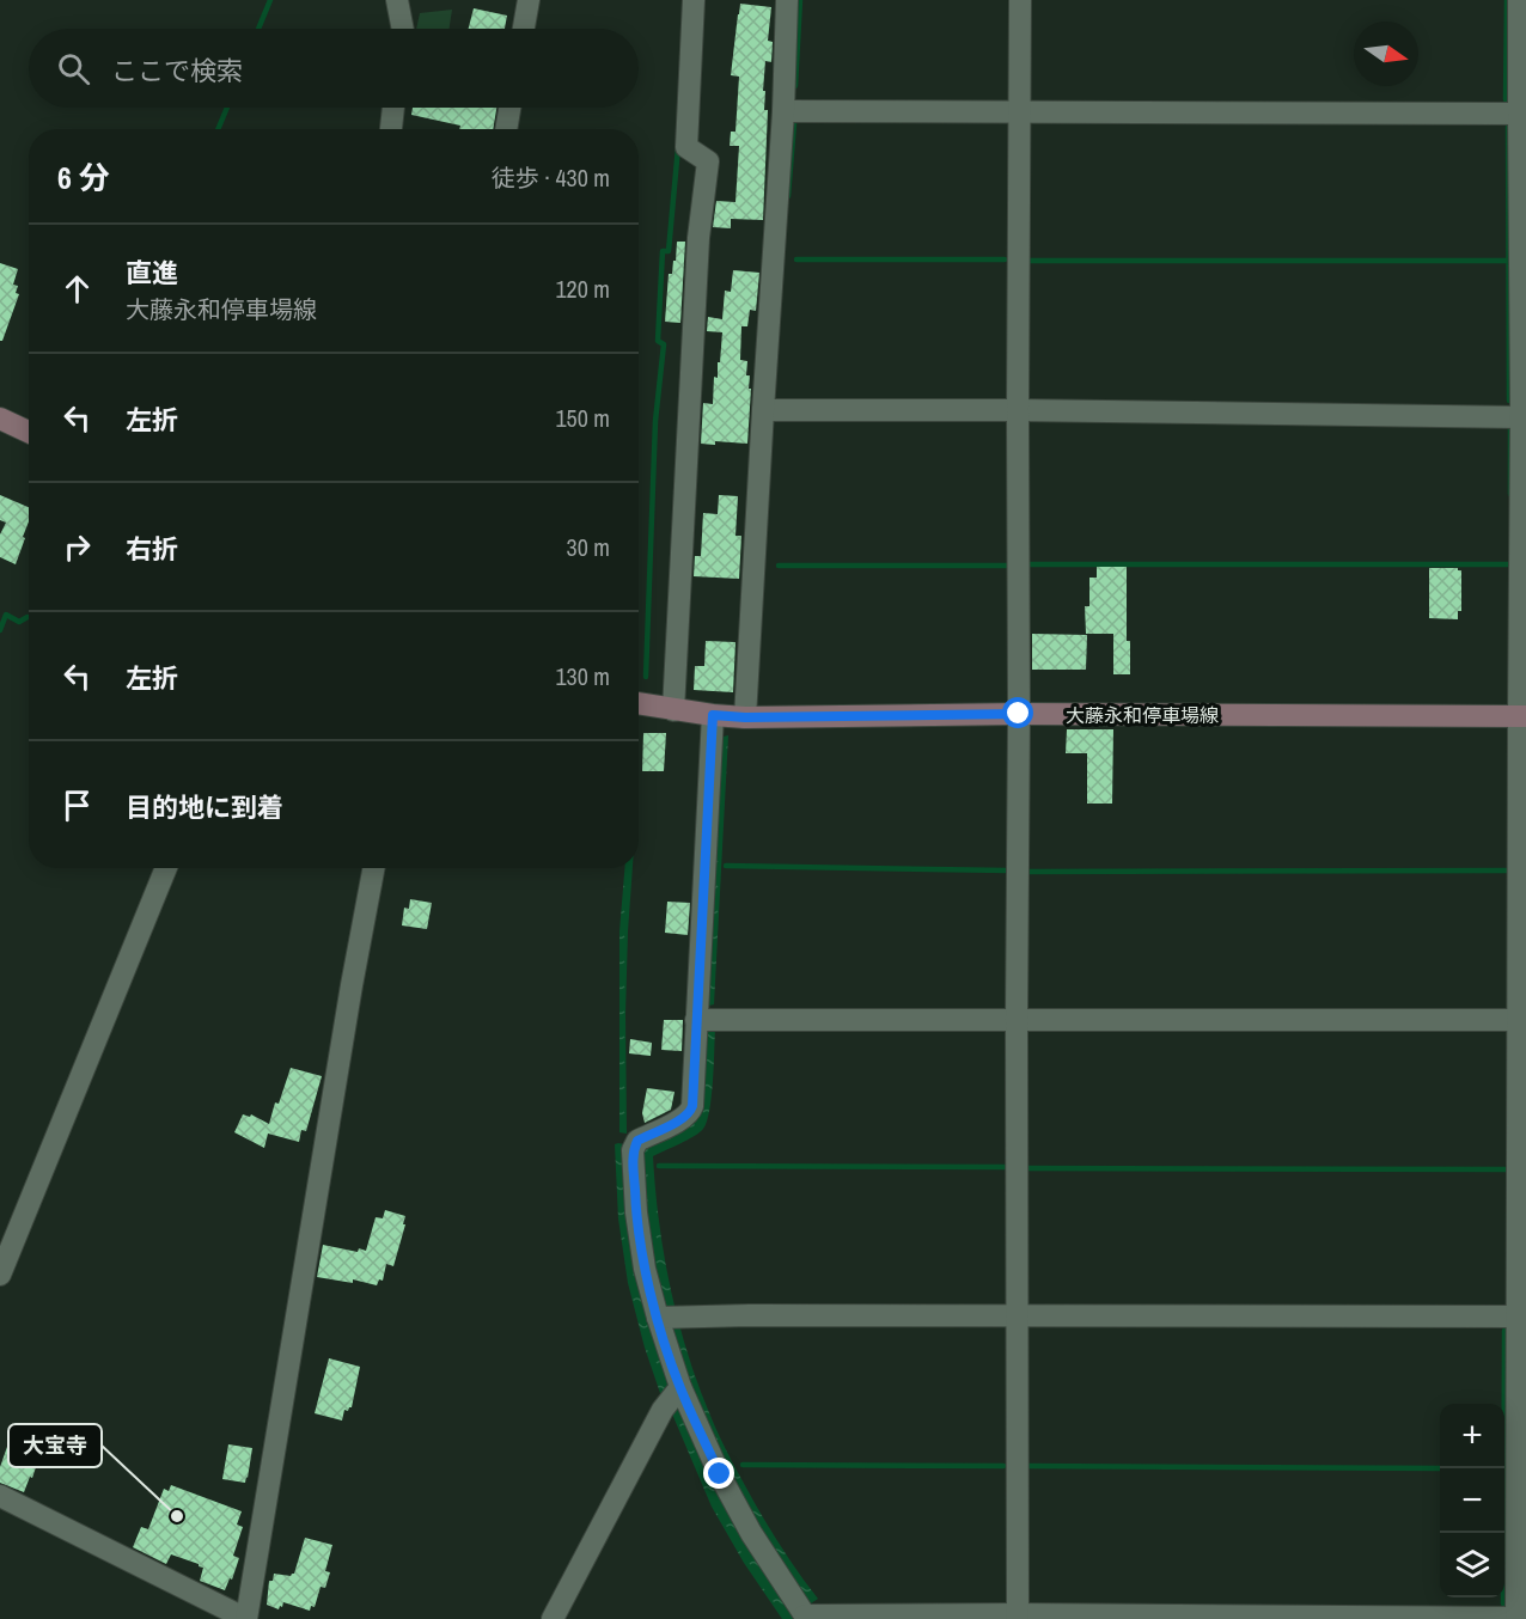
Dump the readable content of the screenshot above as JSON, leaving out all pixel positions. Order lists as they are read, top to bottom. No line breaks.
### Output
{"streets":{"main road":["大藤永和停車場線"]},"places":["大宝寺"],"north":"right","page":{"search":"ここで検索","heading":["6 分","徒歩 · 430 m"],"list":[["直進","大藤永和停車場線","120 m"],["左折","150 m"],["右折","30 m"],["左折","130 m"],"目的地に到着"],"map_buttons":["+","−"]}}
